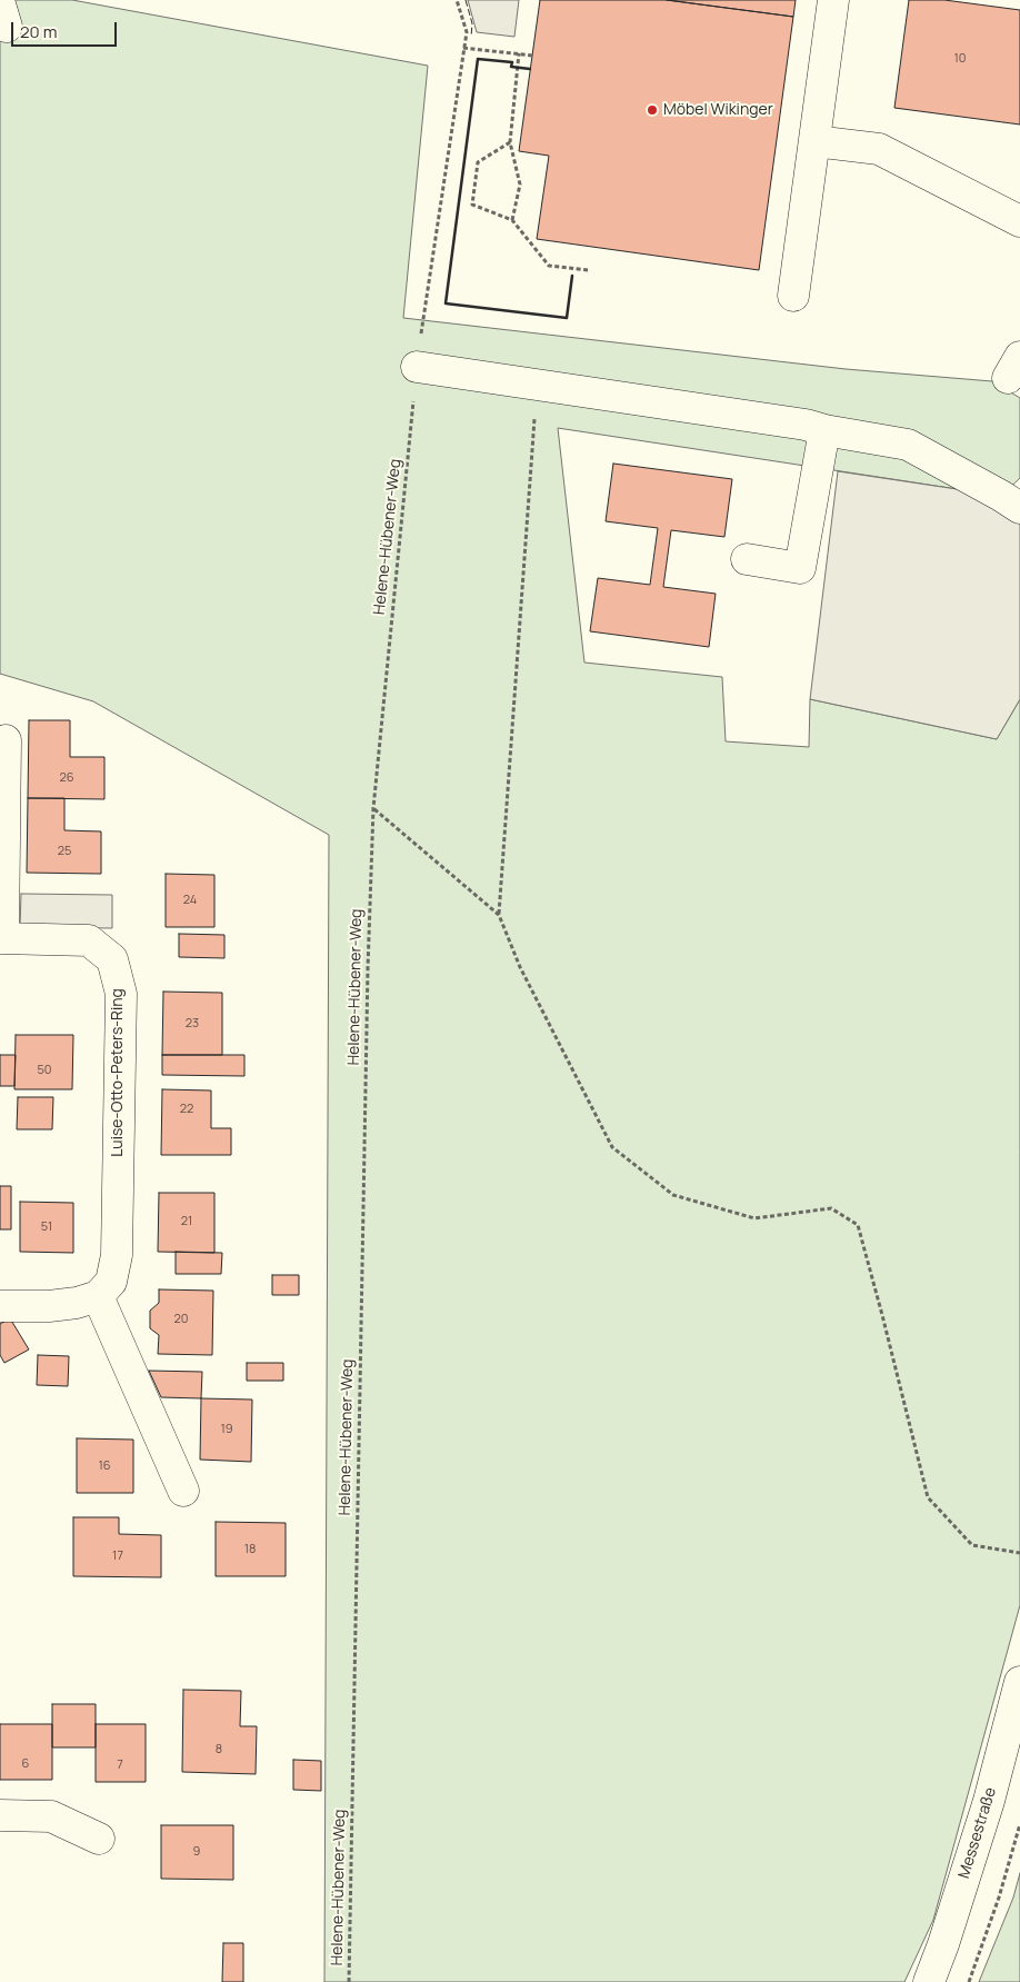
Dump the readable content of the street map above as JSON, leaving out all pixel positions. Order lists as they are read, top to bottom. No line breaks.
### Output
{"streets":{"street":["Luise-Otto-Peters-Ring","Messestraße"],"path":["Helene-Hübener-Weg"]},"places":["Möbel Wikinger"],"house_numbers":["10","26","25","24","23","50","22","21","51","20","19","16","18","17","8","6","7","9"],"scale_bar":"20 m"}
